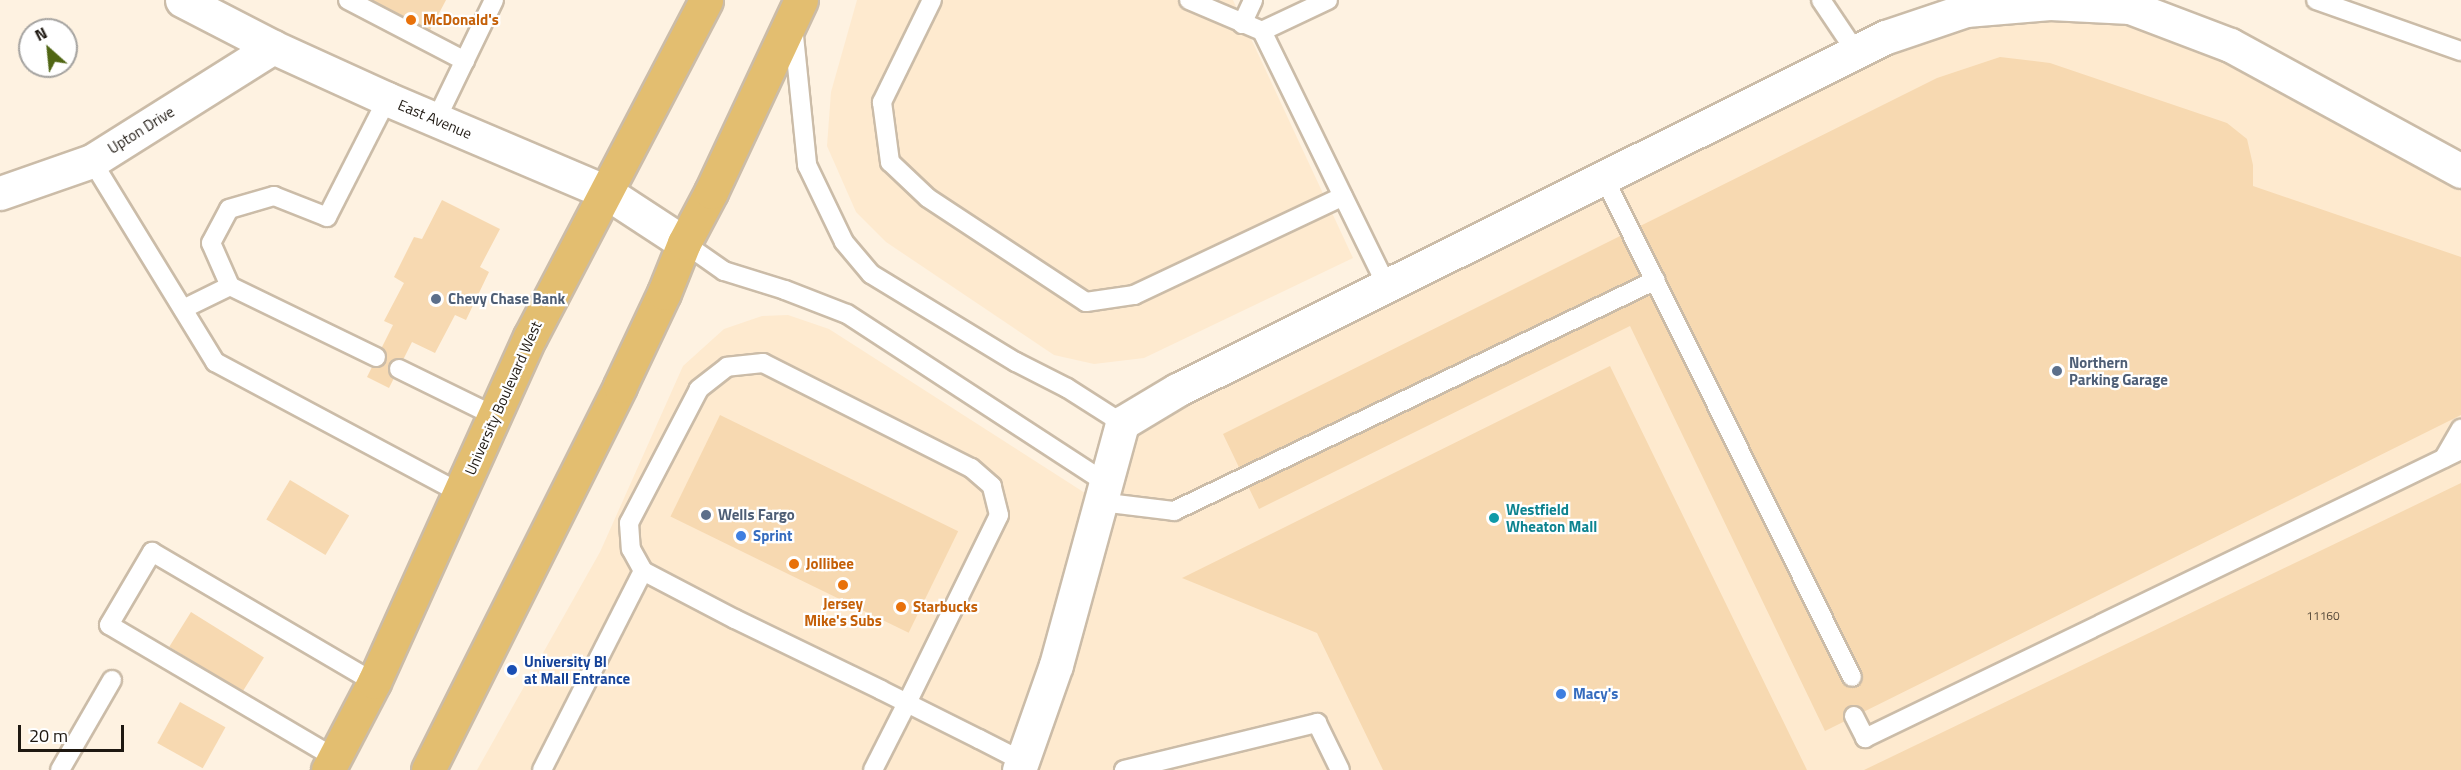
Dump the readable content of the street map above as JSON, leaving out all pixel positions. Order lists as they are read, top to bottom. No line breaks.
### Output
{"streets":{"main road":["University Boulevard West"],"street":["East Avenue","Upton Drive"]},"crossings":[["East Avenue","Upton Drive"],["East Avenue","University Boulevard West"]],"places":["McDonald's","Chevy Chase Bank","Northern Parking Garage","Wells Fargo","Westfield Wheaton Mall","Sprint","Jollibee","Jersey Mike's Subs","Starbucks","University Bl at Mall Entrance","Macy's"],"house_numbers":["11160"],"scale_bar":"20 m","north":"top left"}
